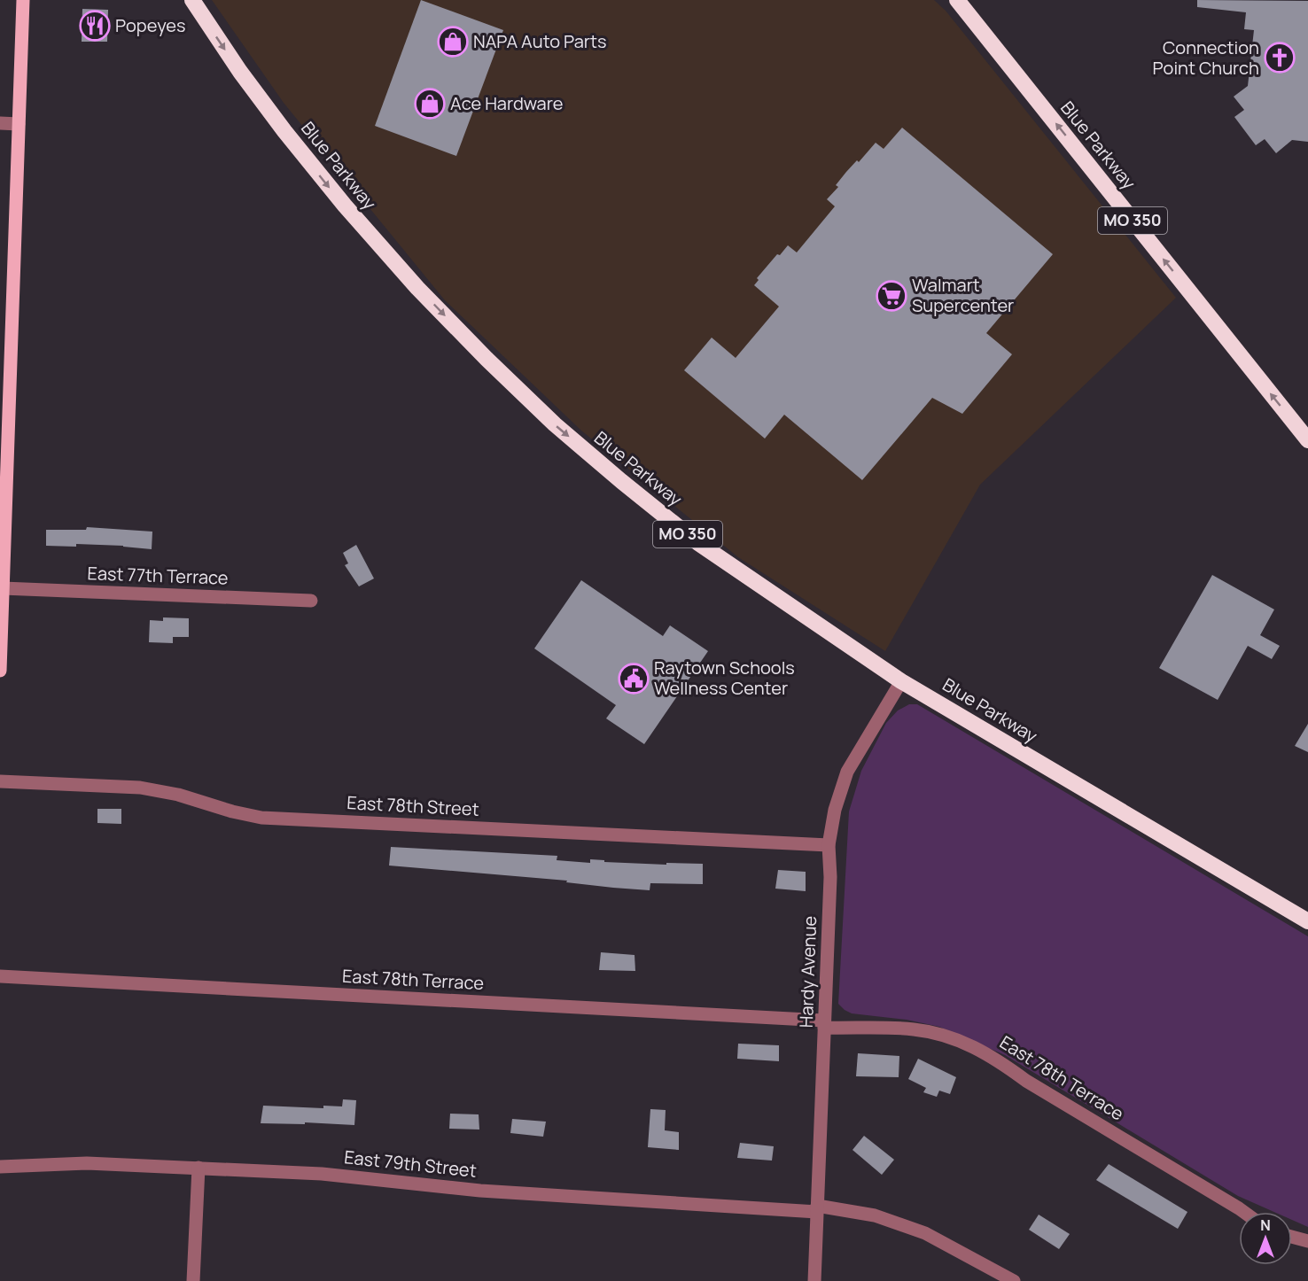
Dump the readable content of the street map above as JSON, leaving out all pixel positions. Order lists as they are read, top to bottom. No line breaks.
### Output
{"streets":{"highway":["Blue Parkway","MO 350"],"street":["East 77th Terrace","East 78th Street","Hardy Avenue","East 78th Terrace","East 79th Street"]},"crossings":[["Blue Parkway","Hardy Avenue"],["East 78th Street","Hardy Avenue"],["Hardy Avenue","East 78th Terrace"],["Hardy Avenue","East 79th Street"]],"places":{"restaurant":["Popeyes"],"shop":["NAPA Auto Parts","Ace Hardware"],"church":["Connection Point Church"],"supermarket":["Walmart Supercenter"],"public building":["Raytown Schools Wellness Center"]},"north":"top"}
